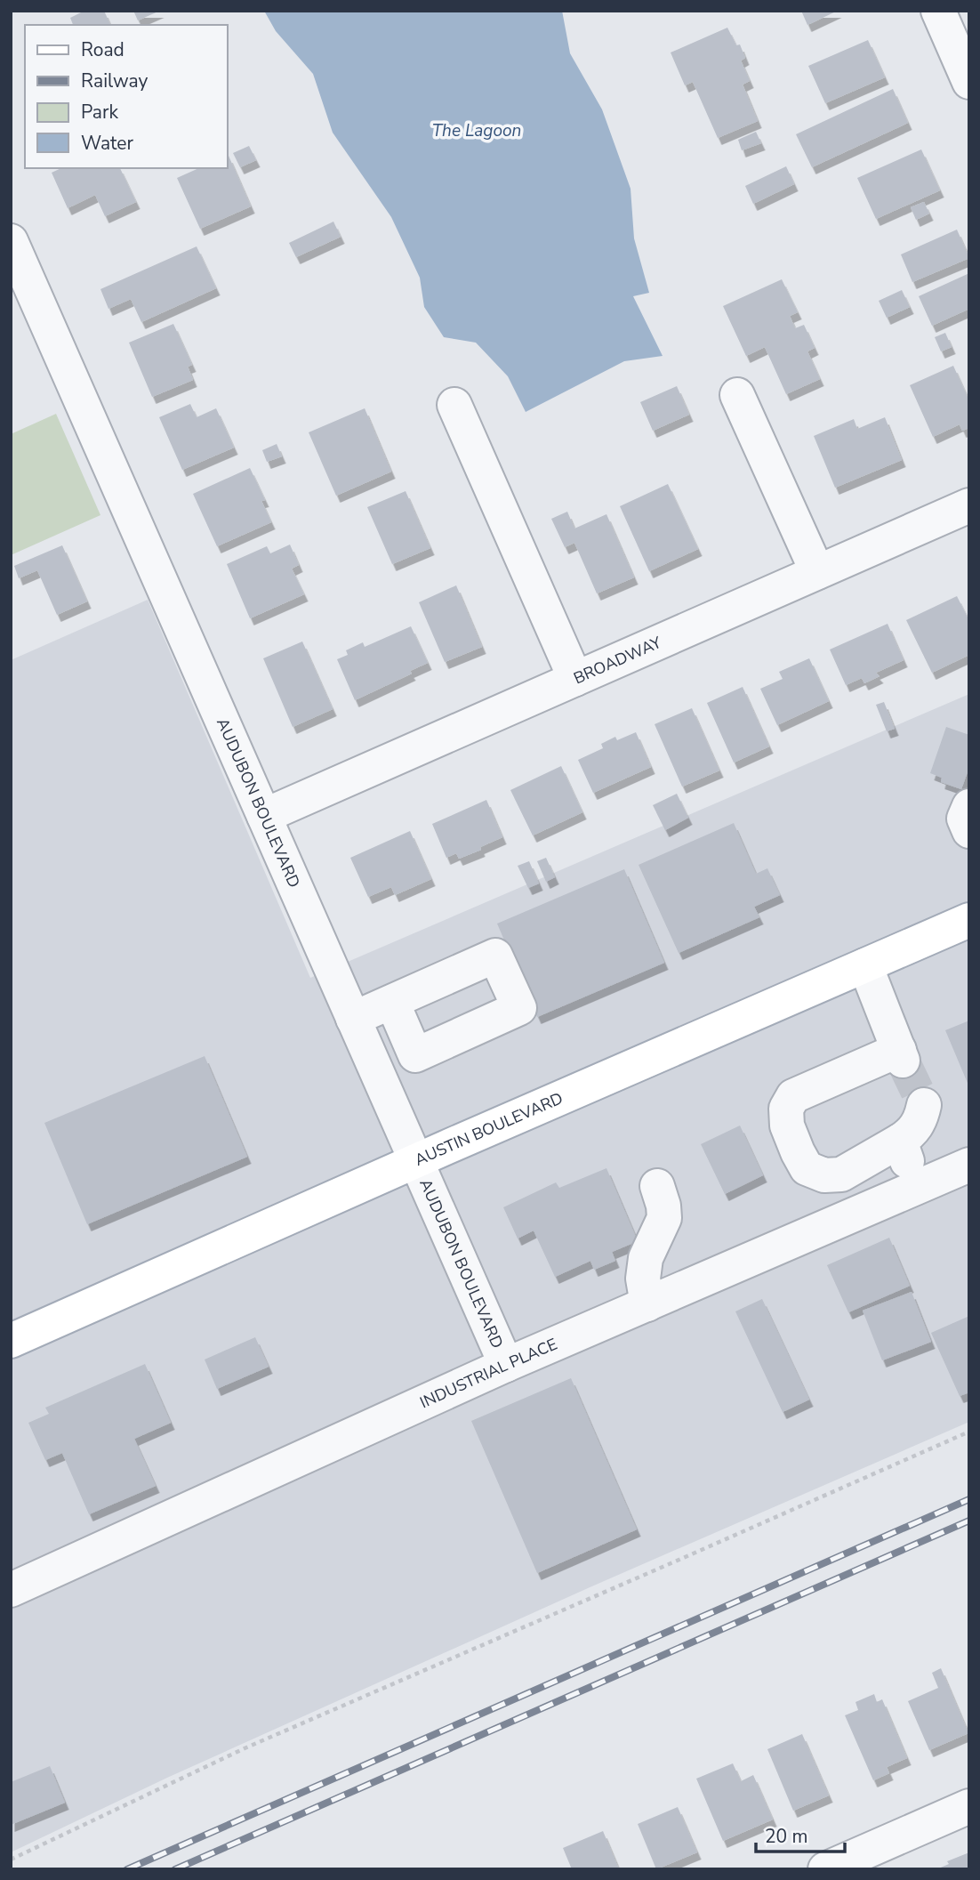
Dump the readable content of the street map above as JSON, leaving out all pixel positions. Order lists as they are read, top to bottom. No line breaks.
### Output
{"streets":{"main road":["AUSTIN BOULEVARD"],"street":["BROADWAY","AUDUBON BOULEVARD","INDUSTRIAL PLACE"]},"crossings":[["BROADWAY","AUDUBON BOULEVARD"],["AUDUBON BOULEVARD","AUSTIN BOULEVARD"],["AUDUBON BOULEVARD","INDUSTRIAL PLACE"]],"water":["The Lagoon"],"legend":["Road","Railway","Park","Water"],"scale_bar":"20 m"}
